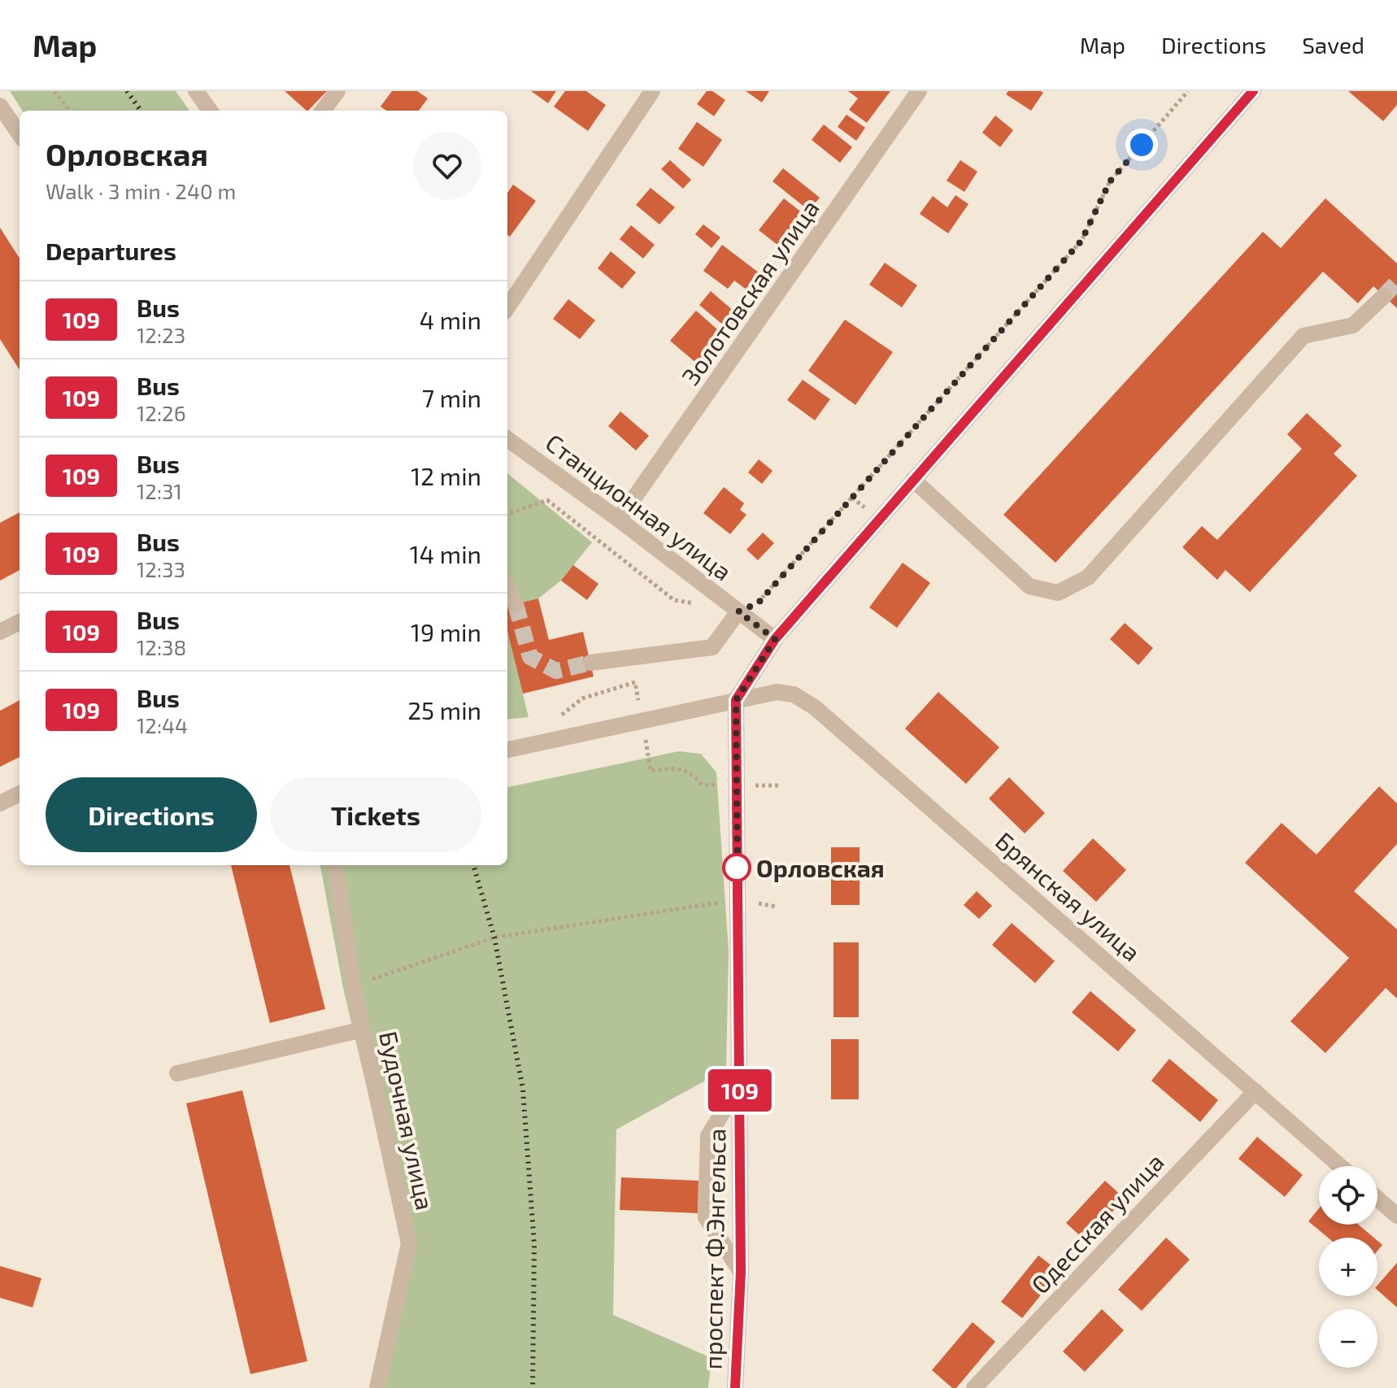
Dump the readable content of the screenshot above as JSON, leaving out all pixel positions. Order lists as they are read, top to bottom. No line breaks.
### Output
{"streets":{"street":["Золотовская улица","Станционная улица","Брянская улица","Будочная улица","Одесская улица","проспект Ф.Энгельса"]},"crossings":[["Золотовская улица","Станционная улица"],["Брянская улица","Одесская улица"],["Брянская улица","проспект Ф.Энгельса"]],"places":["Орловская"],"lines":["bus line 109"],"page":{"header":"Map","nav":["Map","Directions","Saved"],"on_map":"109","heading":[["Орловская","Walk · 3 min · 240 m"],"Departures"],"list":[{"mark":"109","name":"Bus","note":"12:23","value":"4 min"},{"mark":"109","name":"Bus","note":"12:26","value":"7 min"},{"mark":"109","name":"Bus","note":"12:31","value":"12 min"},{"mark":"109","name":"Bus","note":"12:33","value":"14 min"},{"mark":"109","name":"Bus","note":"12:38","value":"19 min"},{"mark":"109","name":"Bus","note":"12:44","value":"25 min"}],"buttons":["Directions","Tickets"],"map_buttons":["+","−"]}}
